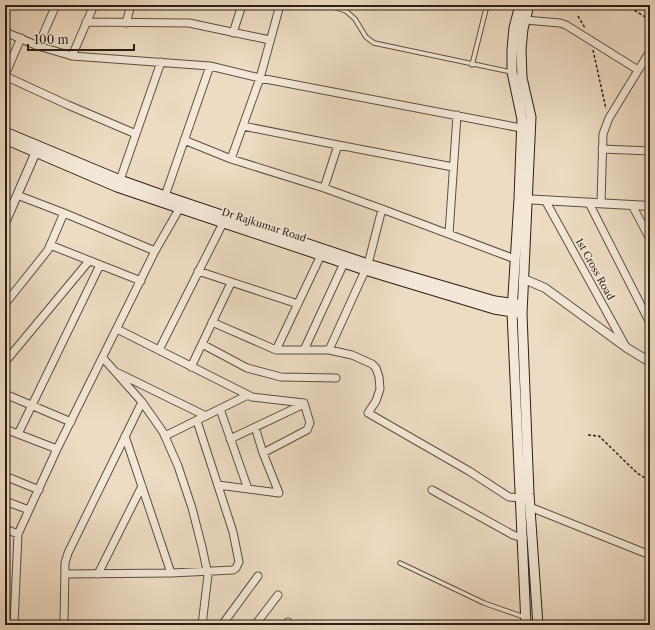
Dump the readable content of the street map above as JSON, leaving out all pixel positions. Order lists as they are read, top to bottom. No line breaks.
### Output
{"streets":{"main road":["Dr Rajkumar Road"],"street":["1st Cross Road"]},"scale_bar":"100 m"}
